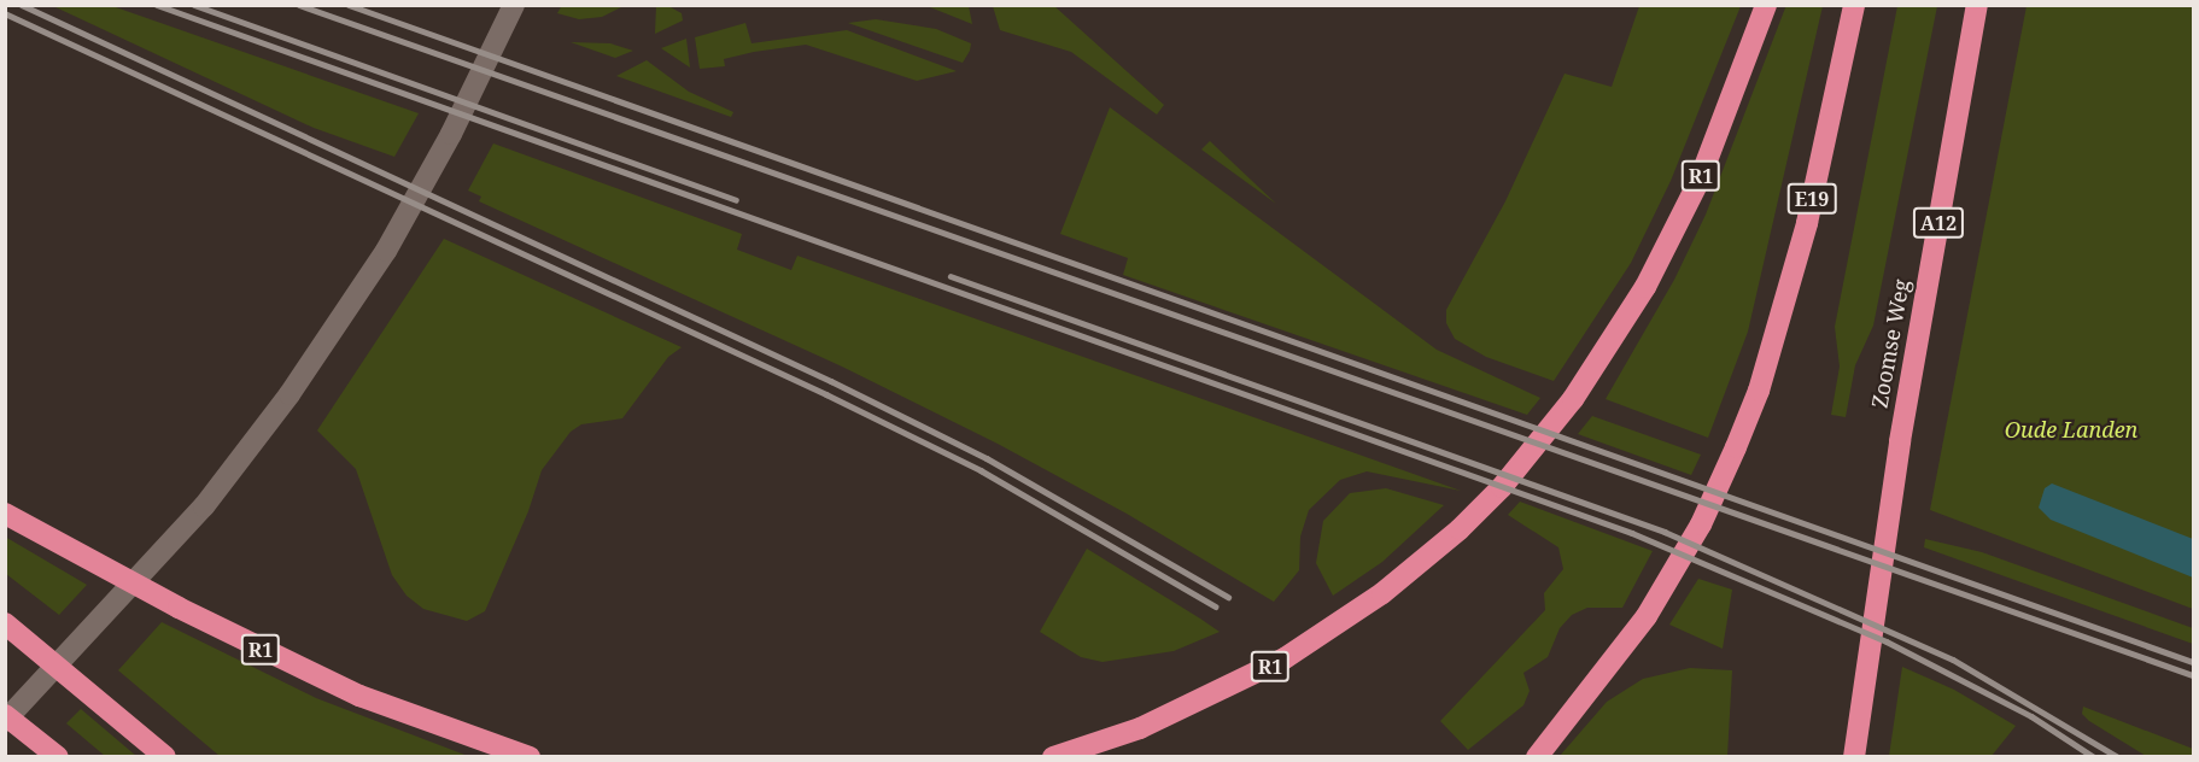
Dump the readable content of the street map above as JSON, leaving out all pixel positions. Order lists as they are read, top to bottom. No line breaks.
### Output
{"streets":{"highway":["R1","E19","A12","Zoomse Weg"]},"parks":["Oude Landen"]}
